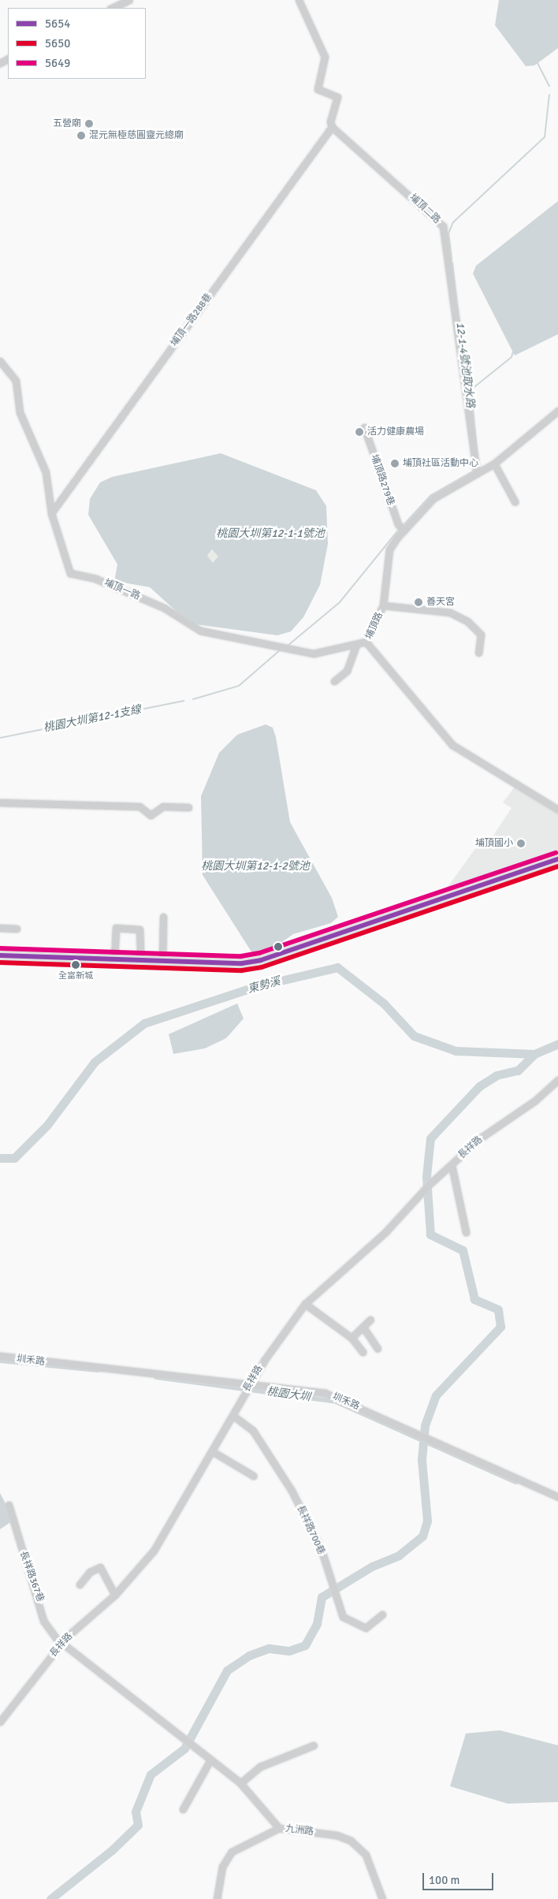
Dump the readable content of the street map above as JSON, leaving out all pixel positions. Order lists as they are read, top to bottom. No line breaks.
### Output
{"streets":{"street":["埔頂二路","埔頂一路288巷","埔頂路279巷","埔頂一路","埔頂路","長祥路","圳禾路","長祥路700巷","長祥路367巷","九洲路"]},"crossings":[["埔頂二路","埔頂一路288巷"],["埔頂二路","埔頂路"],["埔頂一路288巷","埔頂一路"],["埔頂路279巷","埔頂路"],["埔頂一路","埔頂路"],["長祥路","圳禾路"],["長祥路","長祥路700巷"],["長祥路","長祥路367巷"],["長祥路","九洲路"],["長祥路367巷","九洲路"]],"water":["12-1-4號池取水路","桃園大圳第12-1-1號池","桃園大圳第12-1支線","桃園大圳第12-1-2號池","東勢溪","桃園大圳"],"places":["五營廟","混元無極慈圓靈元總廟","活力健康農場","埔頂社區活動中心","善天宮","埔頂國小","全富新城"],"lines":["transit line 5649","transit line 5654","transit line 5650"],"legend":["5654","5650","5649"],"scale_bar":"100 m"}
